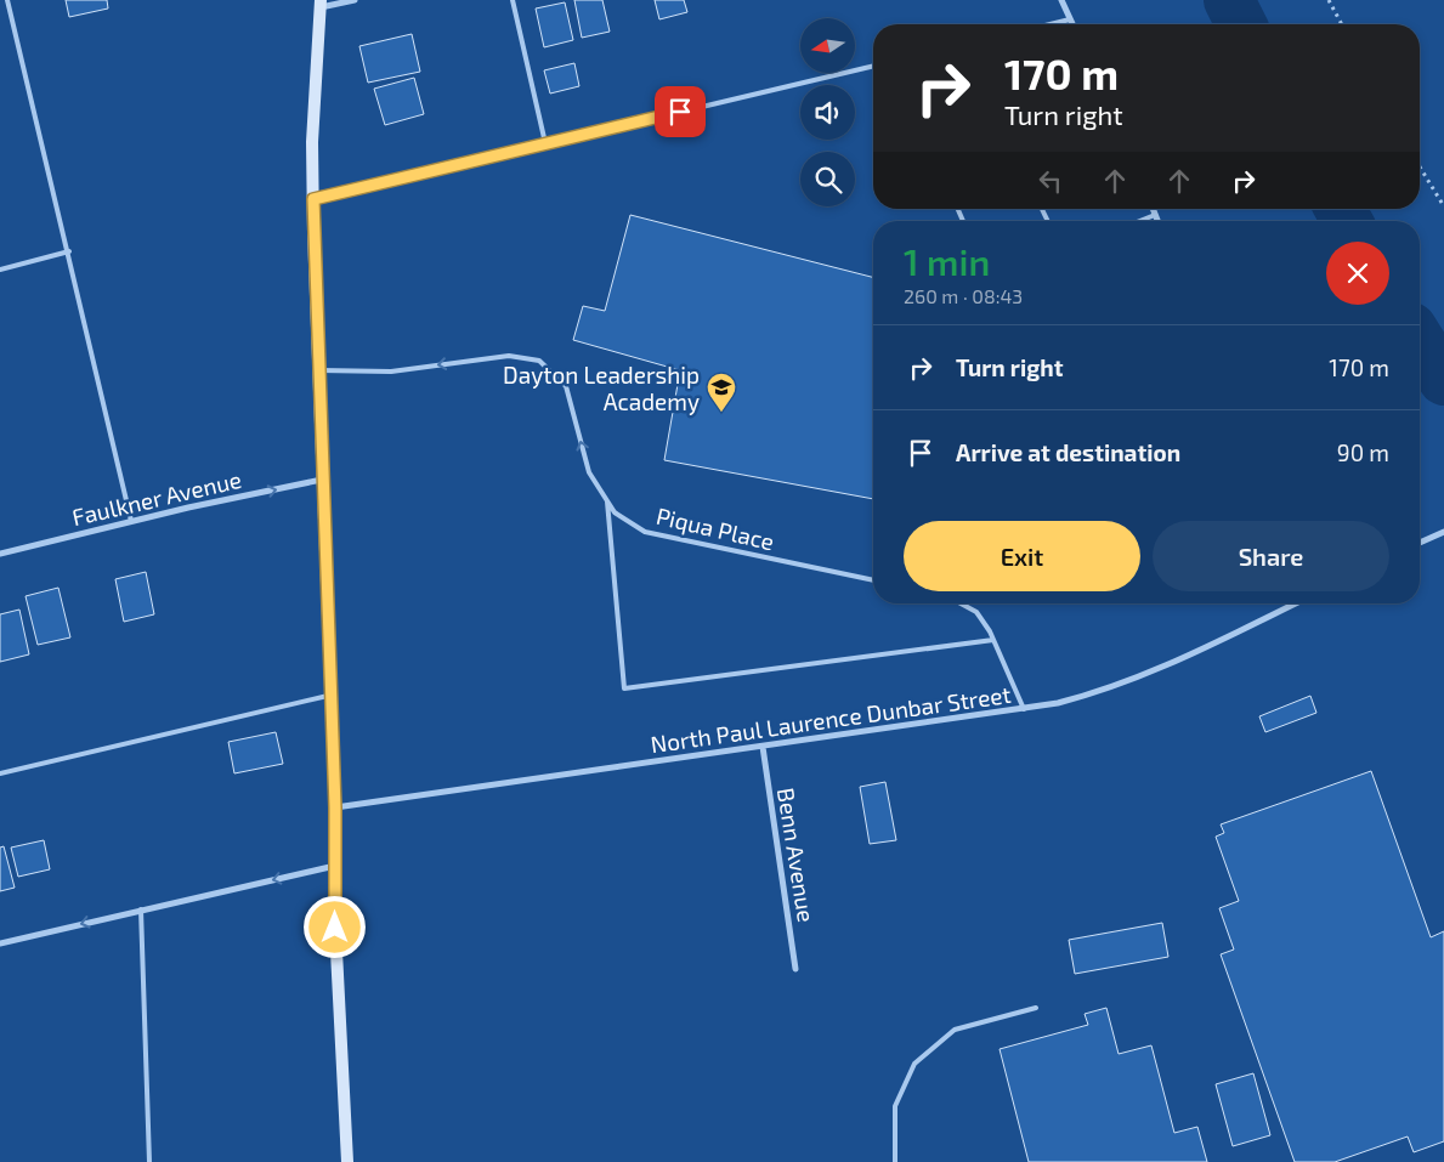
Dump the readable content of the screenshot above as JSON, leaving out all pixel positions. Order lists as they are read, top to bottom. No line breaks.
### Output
{"streets":{"street":["Faulkner Avenue","North Paul Laurence Dunbar Street","Benn Avenue"],"lane":["Piqua Place"]},"crossings":[["North Paul Laurence Dunbar Street","Benn Avenue"]],"one_way":["Faulkner Avenue","Piqua Place"],"places":{"school or university":["Dayton Leadership Academy"]},"north":"left","page":{"turn":["170 m","Turn right"],"heading":["1 min","260 m · 08:43"],"list":[{"name":"Turn right","value":"170 m"},{"name":"Arrive at destination","value":"90 m"}],"buttons":["Exit","Share"]}}
